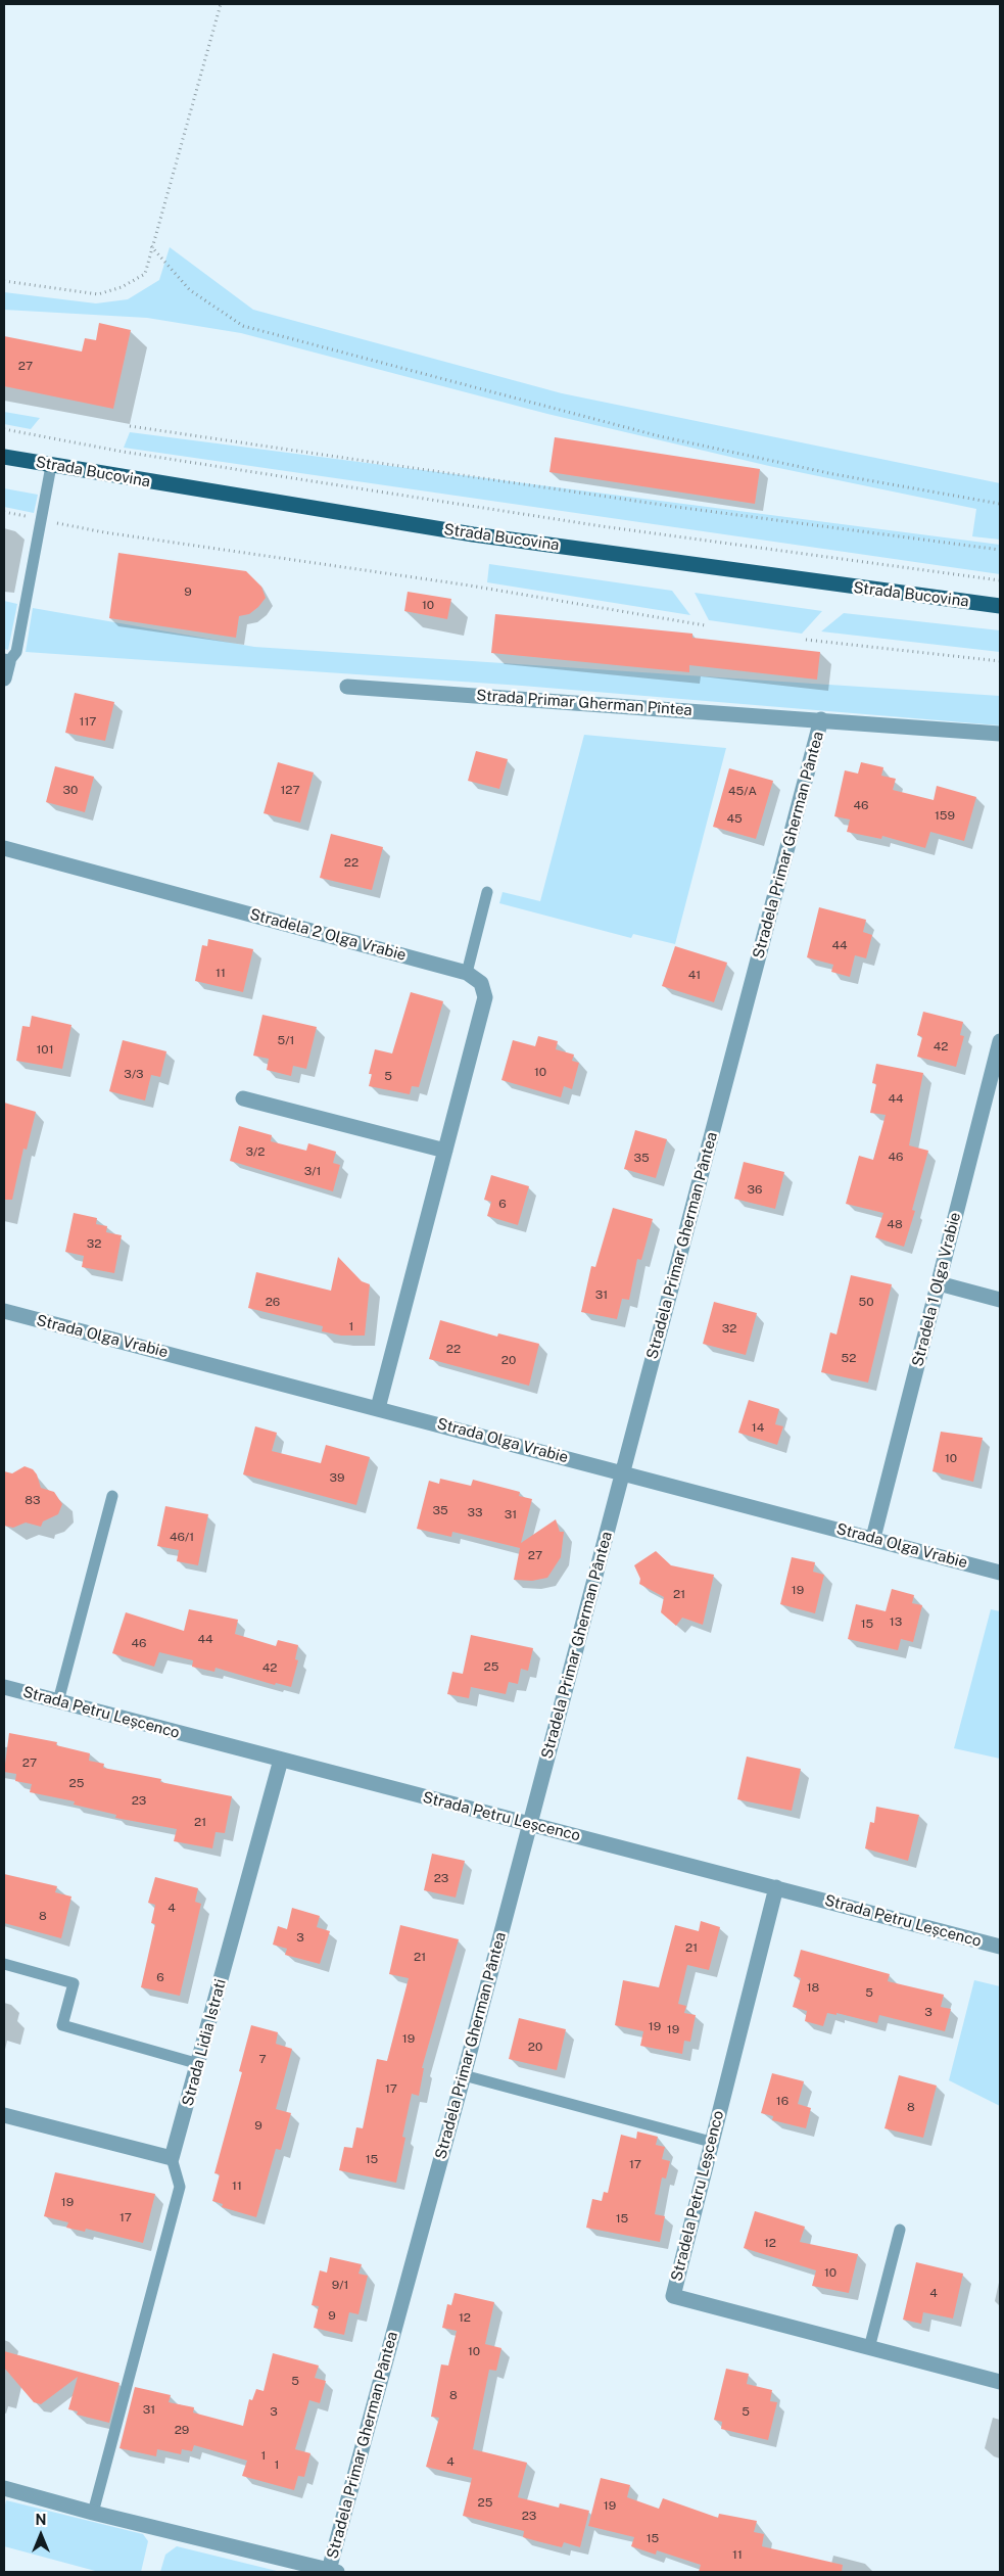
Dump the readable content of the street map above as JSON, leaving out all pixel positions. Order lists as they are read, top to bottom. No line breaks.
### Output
{"streets":{"main road":["Strada Bucovina"],"street":["Strada Primar Gherman Pîntea","Stradela Primar Gherman Pântea","Stradela 2 Olga Vrabie","Stradela 1 Olga Vrabie","Strada Olga Vrabie","Strada Petru Leșcenco","Strada Lidia Istrati","Stradela Petru Leșcenco"]},"crossings":[["Strada Primar Gherman Pîntea","Stradela Primar Gherman Pântea"],["Stradela Primar Gherman Pântea","Strada Olga Vrabie"],["Stradela Primar Gherman Pântea","Strada Petru Leșcenco"],["Stradela 1 Olga Vrabie","Strada Olga Vrabie"],["Strada Petru Leșcenco","Strada Lidia Istrati"],["Strada Petru Leșcenco","Stradela Petru Leșcenco"]],"house_numbers":["27","9","10","117","30","127","45/A","46","159","45","22","44","11","41","5/1","42","101","10","3/3","5","44","3/2","46","35","3/1","36","6","48","32","31","26","50","1","32","22","52","20","14","10","39","83","35","33","31","46/1","27","19","21","13","15","44","46","25","42","27","25","23","21","23","4","8","3","21","21","6","18","5","3","19","19","19","20","7","17","16","8","9","15","17","11","19","17","15","12","10","9/1","4","9","12","10","5","8","31","3","5","29","1","4","1","25","19","23","15","11"],"north":"top"}
